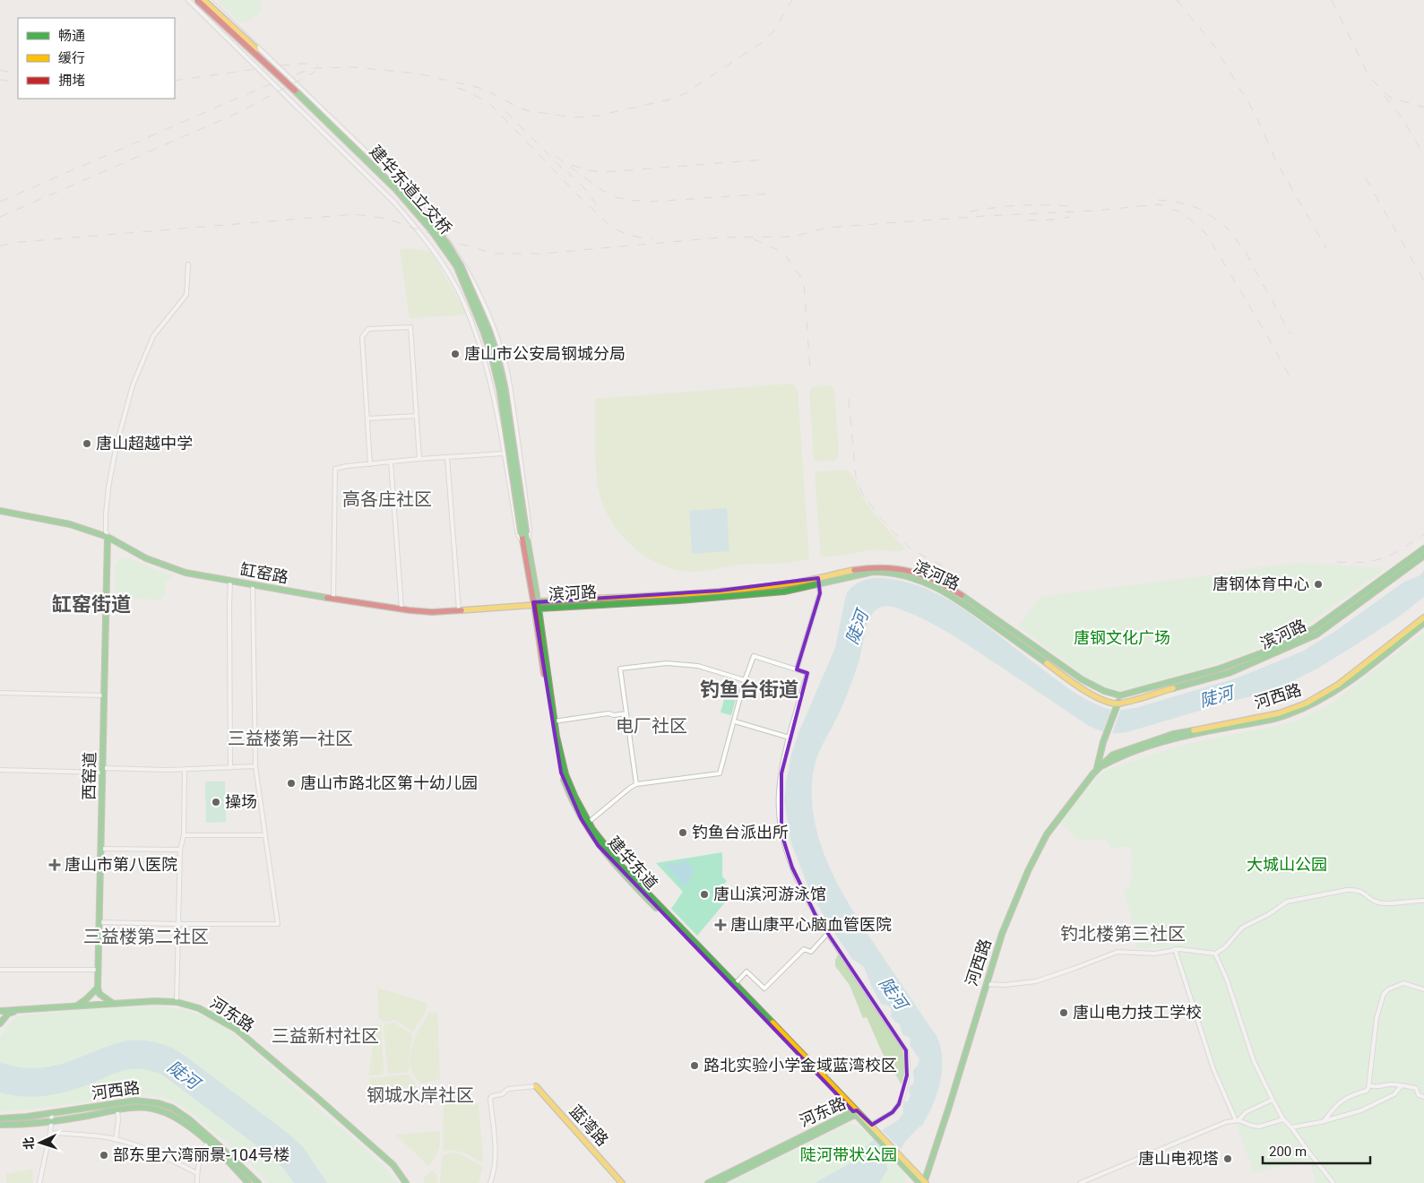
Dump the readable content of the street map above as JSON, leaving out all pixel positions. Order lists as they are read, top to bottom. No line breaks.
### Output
{"streets":{"main road":["建华东道立交桥","缸窑路","滨河路","河西路","西窑道","建华东道","河东路","蓝湾路"]},"crossings":[["建华东道立交桥","建华东道"],["缸窑路","滨河路"],["缸窑路","西窑道"],["缸窑路","建华东道"],["滨河路","建华东道"],["河西路","建华东道"],["建华东道","河东路"]],"districts":["高各庄社区","缸窑街道","钓鱼台街道","电厂社区","三益楼第一社区","钓北楼第三社区","三益楼第二社区","三益新村社区","钢城水岸社区"],"water":["陡河"],"parks":["唐钢文化广场","大城山公园","陡河带状公园"],"places":{"other":["唐山市公安局钢城分局","唐山超越中学","唐钢体育中心","唐山市路北区第十幼儿园","操场","钓鱼台派出所","唐山滨河游泳馆","唐山电力技工学校","路北实验小学金域蓝湾校区","部东里六湾丽景-104号楼","唐山电视塔"],"health":["唐山市第八医院","唐山康平心脑血管医院"]},"legend":["畅通","缓行","拥堵"],"scale_bar":"200 m","north":"left"}
